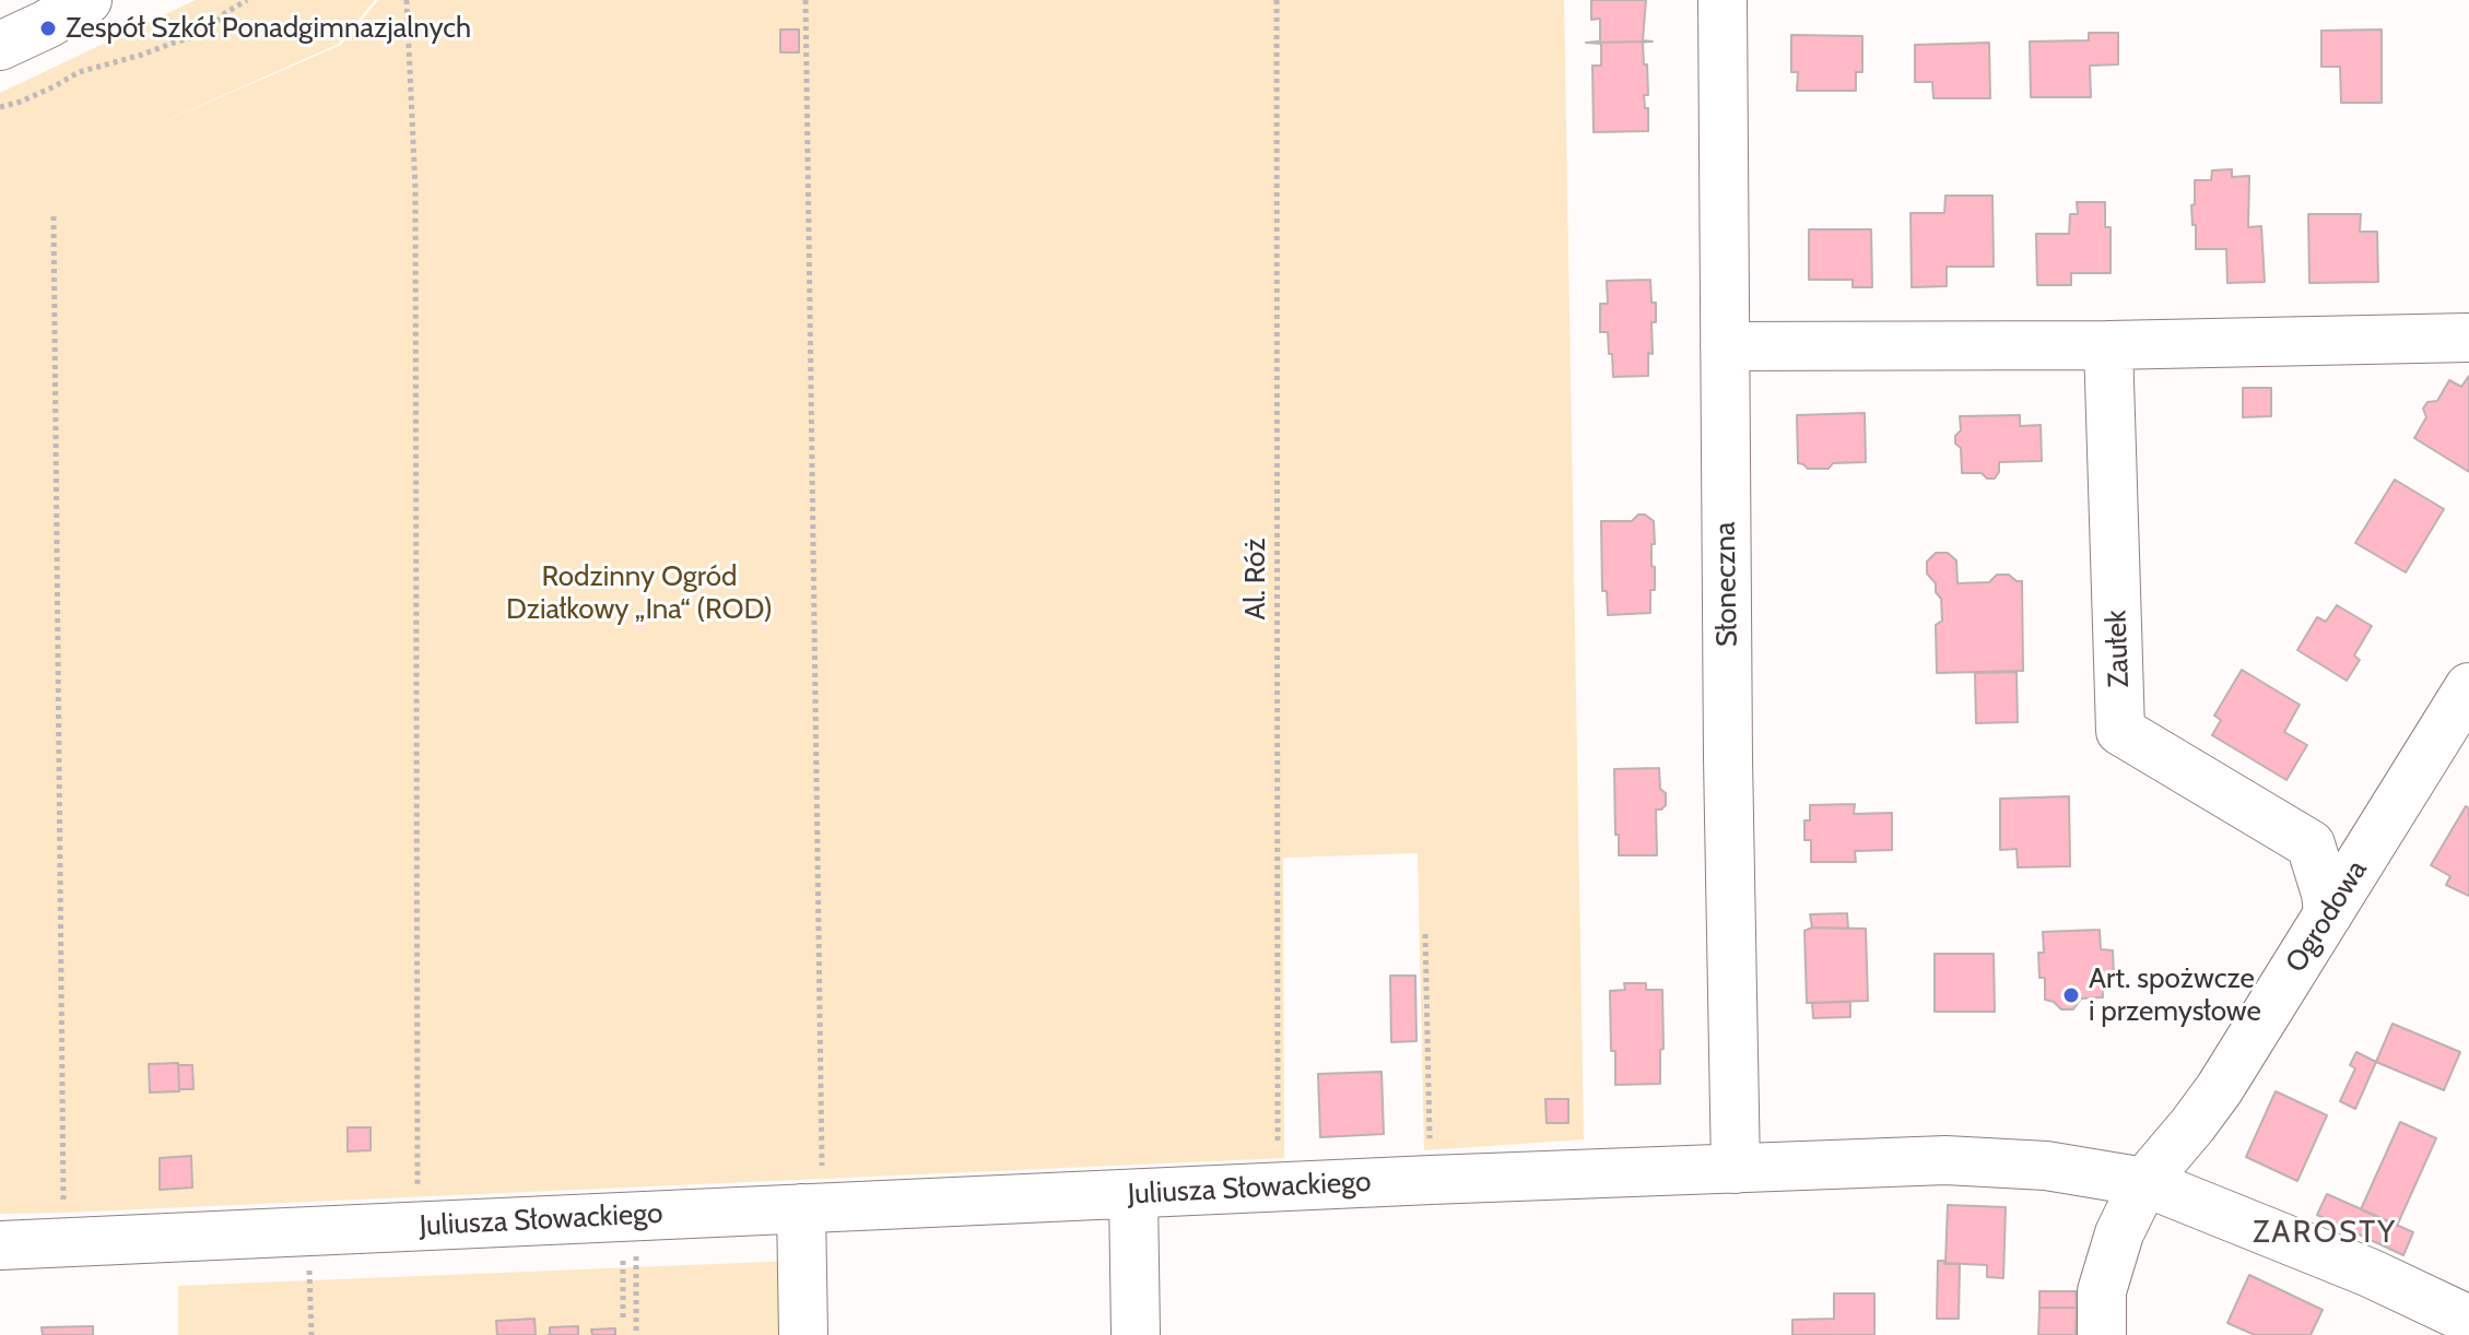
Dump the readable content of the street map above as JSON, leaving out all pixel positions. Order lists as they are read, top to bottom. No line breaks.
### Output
{"streets":{"street":["Słoneczna","Zaułek","Ogrodowa","Juliusza Słowackiego"],"path":["Al. Róż"]},"crossings":[["Słoneczna","Juliusza Słowackiego"],["Ogrodowa","Juliusza Słowackiego"]],"districts":["ZAROSTY"],"parks":["Rodzinny Ogród Działkowy „Ina“ (ROD)"],"places":["Zespół Szkół Ponadgimnazjalnych","Art. spożwcze i przemysłowe"]}
